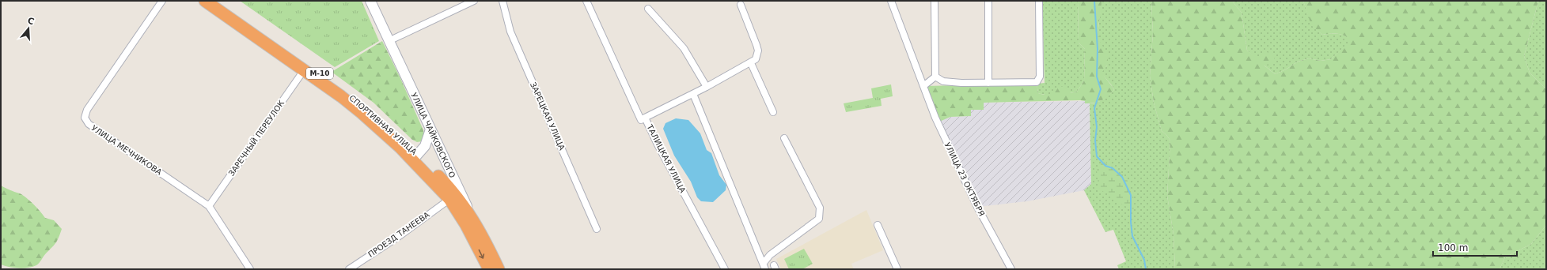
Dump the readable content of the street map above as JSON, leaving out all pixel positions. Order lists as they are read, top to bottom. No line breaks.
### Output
{"streets":{"highway":["М-10","СПОРТИВНАЯ УЛИЦА","УЛИЦА ЧАЙКОВСКОГО"],"street":["ЗАРЕЦКАЯ УЛИЦА","ЗАРЕЧНЫЙ ПЕРЕУЛОК","УЛИЦА МЕЧНИКОВА","ТАЛИЦКАЯ УЛИЦА","УЛИЦА 23 ОКТЯБРЯ","ПРОЕЗД ТАНЕЕВА"]},"crossings":[["СПОРТИВНАЯ УЛИЦА","УЛИЦА ЧАЙКОВСКОГО"],["СПОРТИВНАЯ УЛИЦА","ЗАРЕЧНЫЙ ПЕРЕУЛОК"],["СПОРТИВНАЯ УЛИЦА","ПРОЕЗД ТАНЕЕВА"],["ЗАРЕЧНЫЙ ПЕРЕУЛОК","УЛИЦА МЕЧНИКОВА"]],"scale_bar":"100 m","north":"top"}
